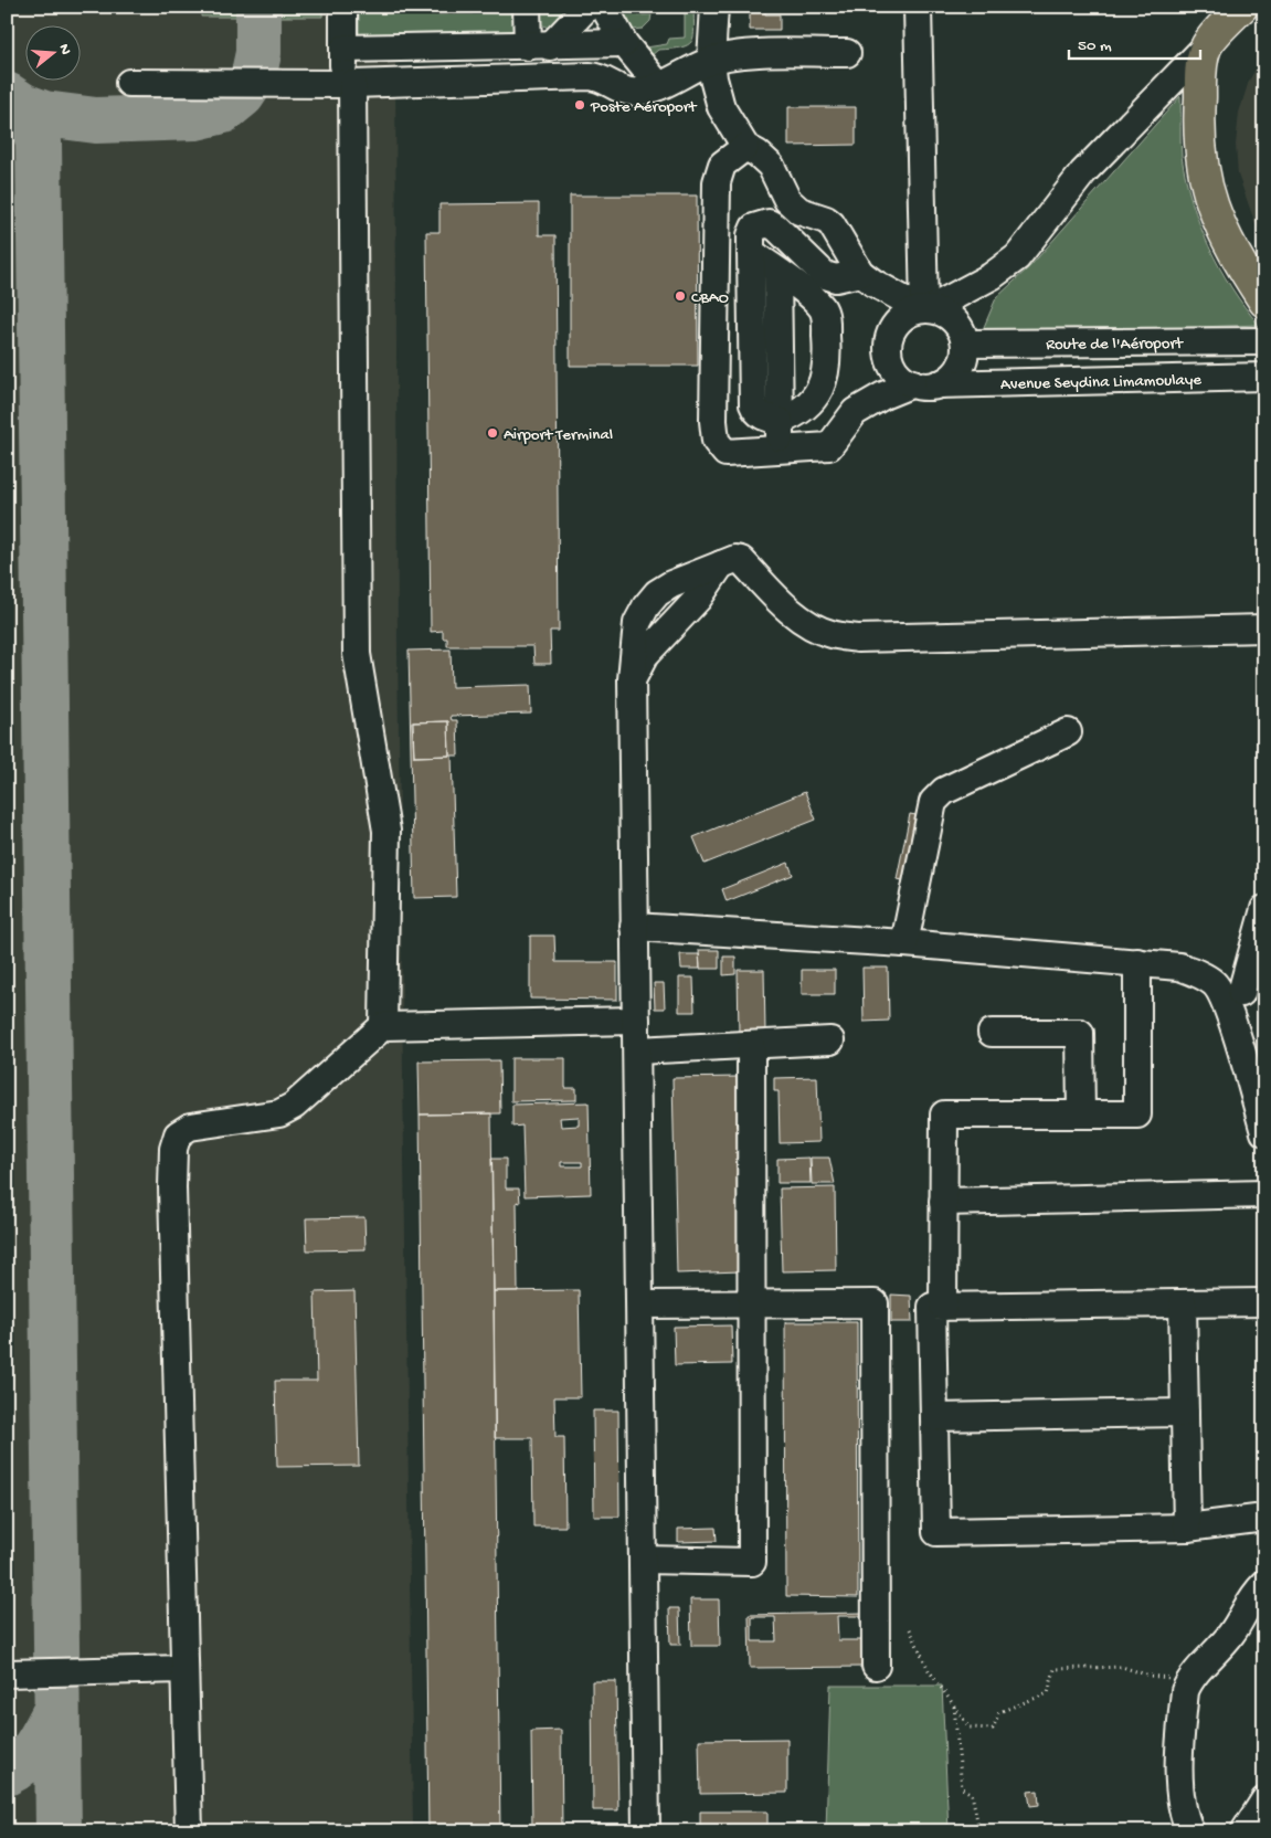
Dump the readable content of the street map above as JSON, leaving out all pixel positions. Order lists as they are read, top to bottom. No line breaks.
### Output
{"streets":{"street":["Route de l'Aéroport","Avenue Seydina Limamoulaye"]},"crossings":[["Route de l'Aéroport","Avenue Seydina Limamoulaye"]],"places":["Poste Aéroport","CBAO","Airport Terminal"],"scale_bar":"50 m","north":"right"}
